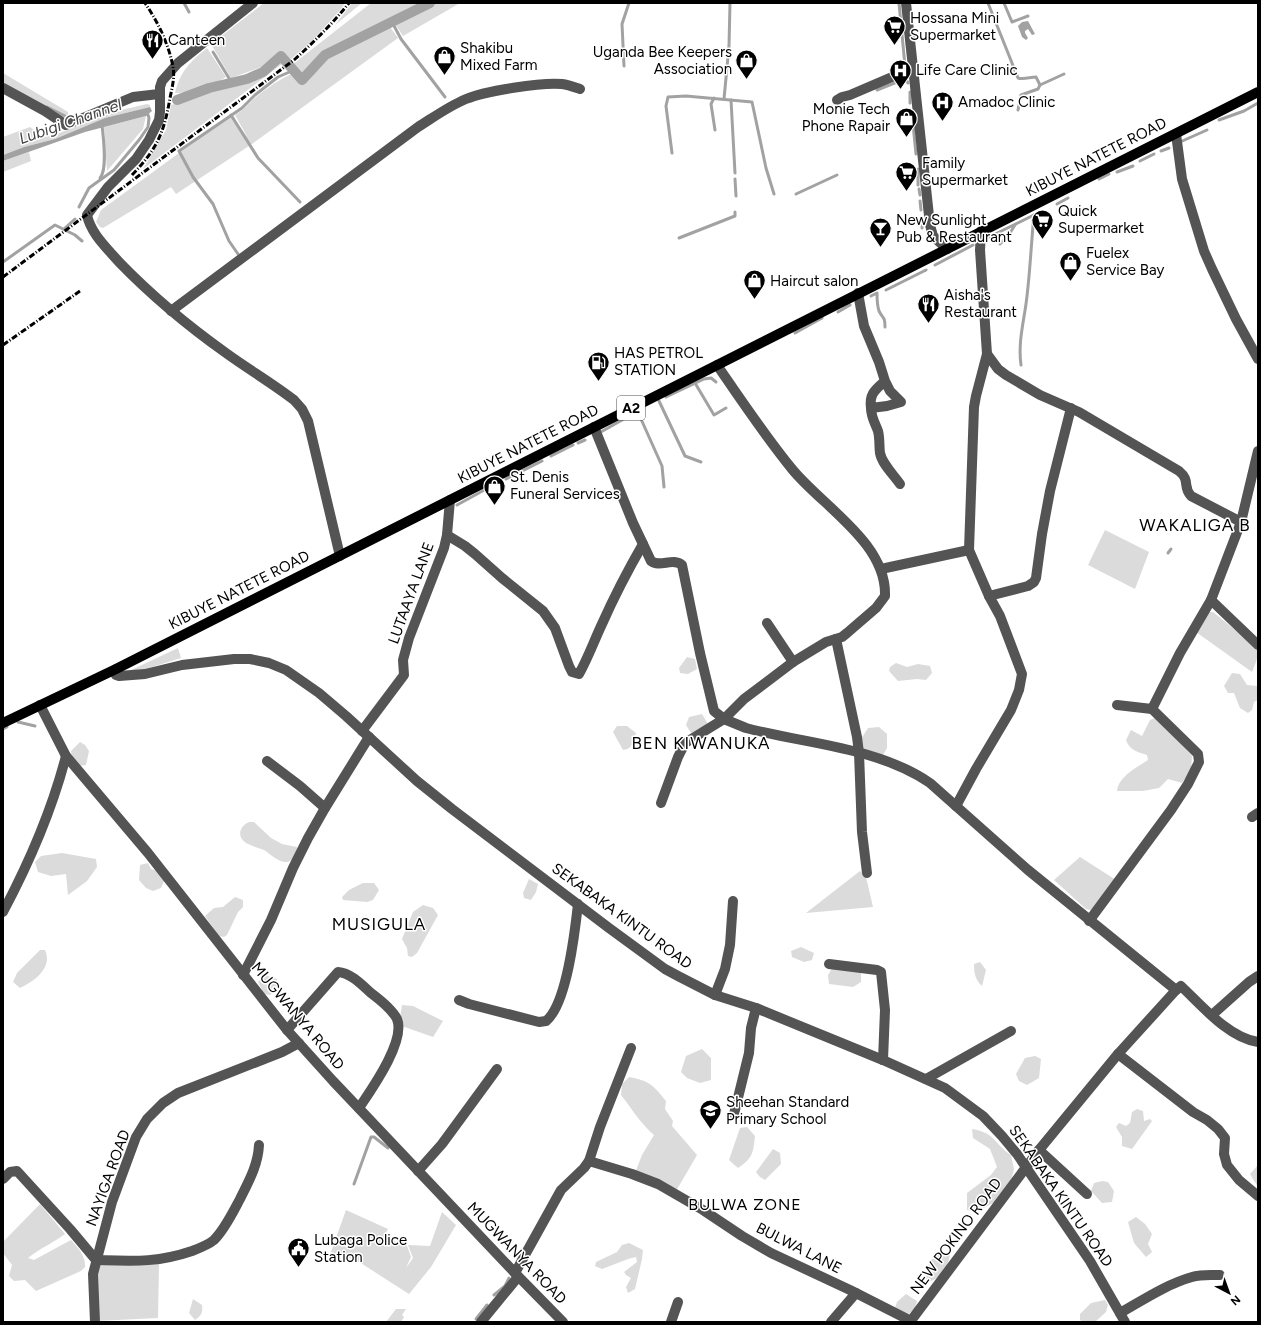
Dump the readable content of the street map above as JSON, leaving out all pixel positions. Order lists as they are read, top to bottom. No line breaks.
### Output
{"streets":{"main road":["KIBUYE NATETE ROAD","A2"],"street":["LUTAAYA LANE","SEKABAKA KINTU ROAD","MUGWANYA ROAD","NAYIGA ROAD","NEW POKINO ROAD","BULWA LANE"]},"crossings":[["KIBUYE NATETE ROAD","LUTAAYA LANE"],["KIBUYE NATETE ROAD","SEKABAKA KINTU ROAD"],["KIBUYE NATETE ROAD","MUGWANYA ROAD"],["LUTAAYA LANE","SEKABAKA KINTU ROAD"],["LUTAAYA LANE","MUGWANYA ROAD"],["SEKABAKA KINTU ROAD","NEW POKINO ROAD"],["MUGWANYA ROAD","NAYIGA ROAD"],["NEW POKINO ROAD","BULWA LANE"]],"districts":["WAKALIGA B","BEN KIWANUKA","MUSIGULA","BULWA ZONE"],"water":["Lubigi Channel"],"places":{"supermarket":["Hossana Mini Supermarket","Family Supermarket","Quick Supermarket"],"restaurant":["Canteen","Aisha's Restaurant"],"shop":["Shakibu Mixed Farm","Uganda Bee Keepers Association","Monie Tech Phone Rapair","Fuelex Service Bay","Haircut salon","St. Denis Funeral Services"],"hospital":["Life Care Clinic","Amadoc Clinic"],"bar":["New Sunlight Pub & Restaurant"],"fuel station":["HAS PETROL STATION"],"school or university":["Sheehan Standard Primary School"],"public building":["Lubaga Police Station"]},"north":"bottom right"}
